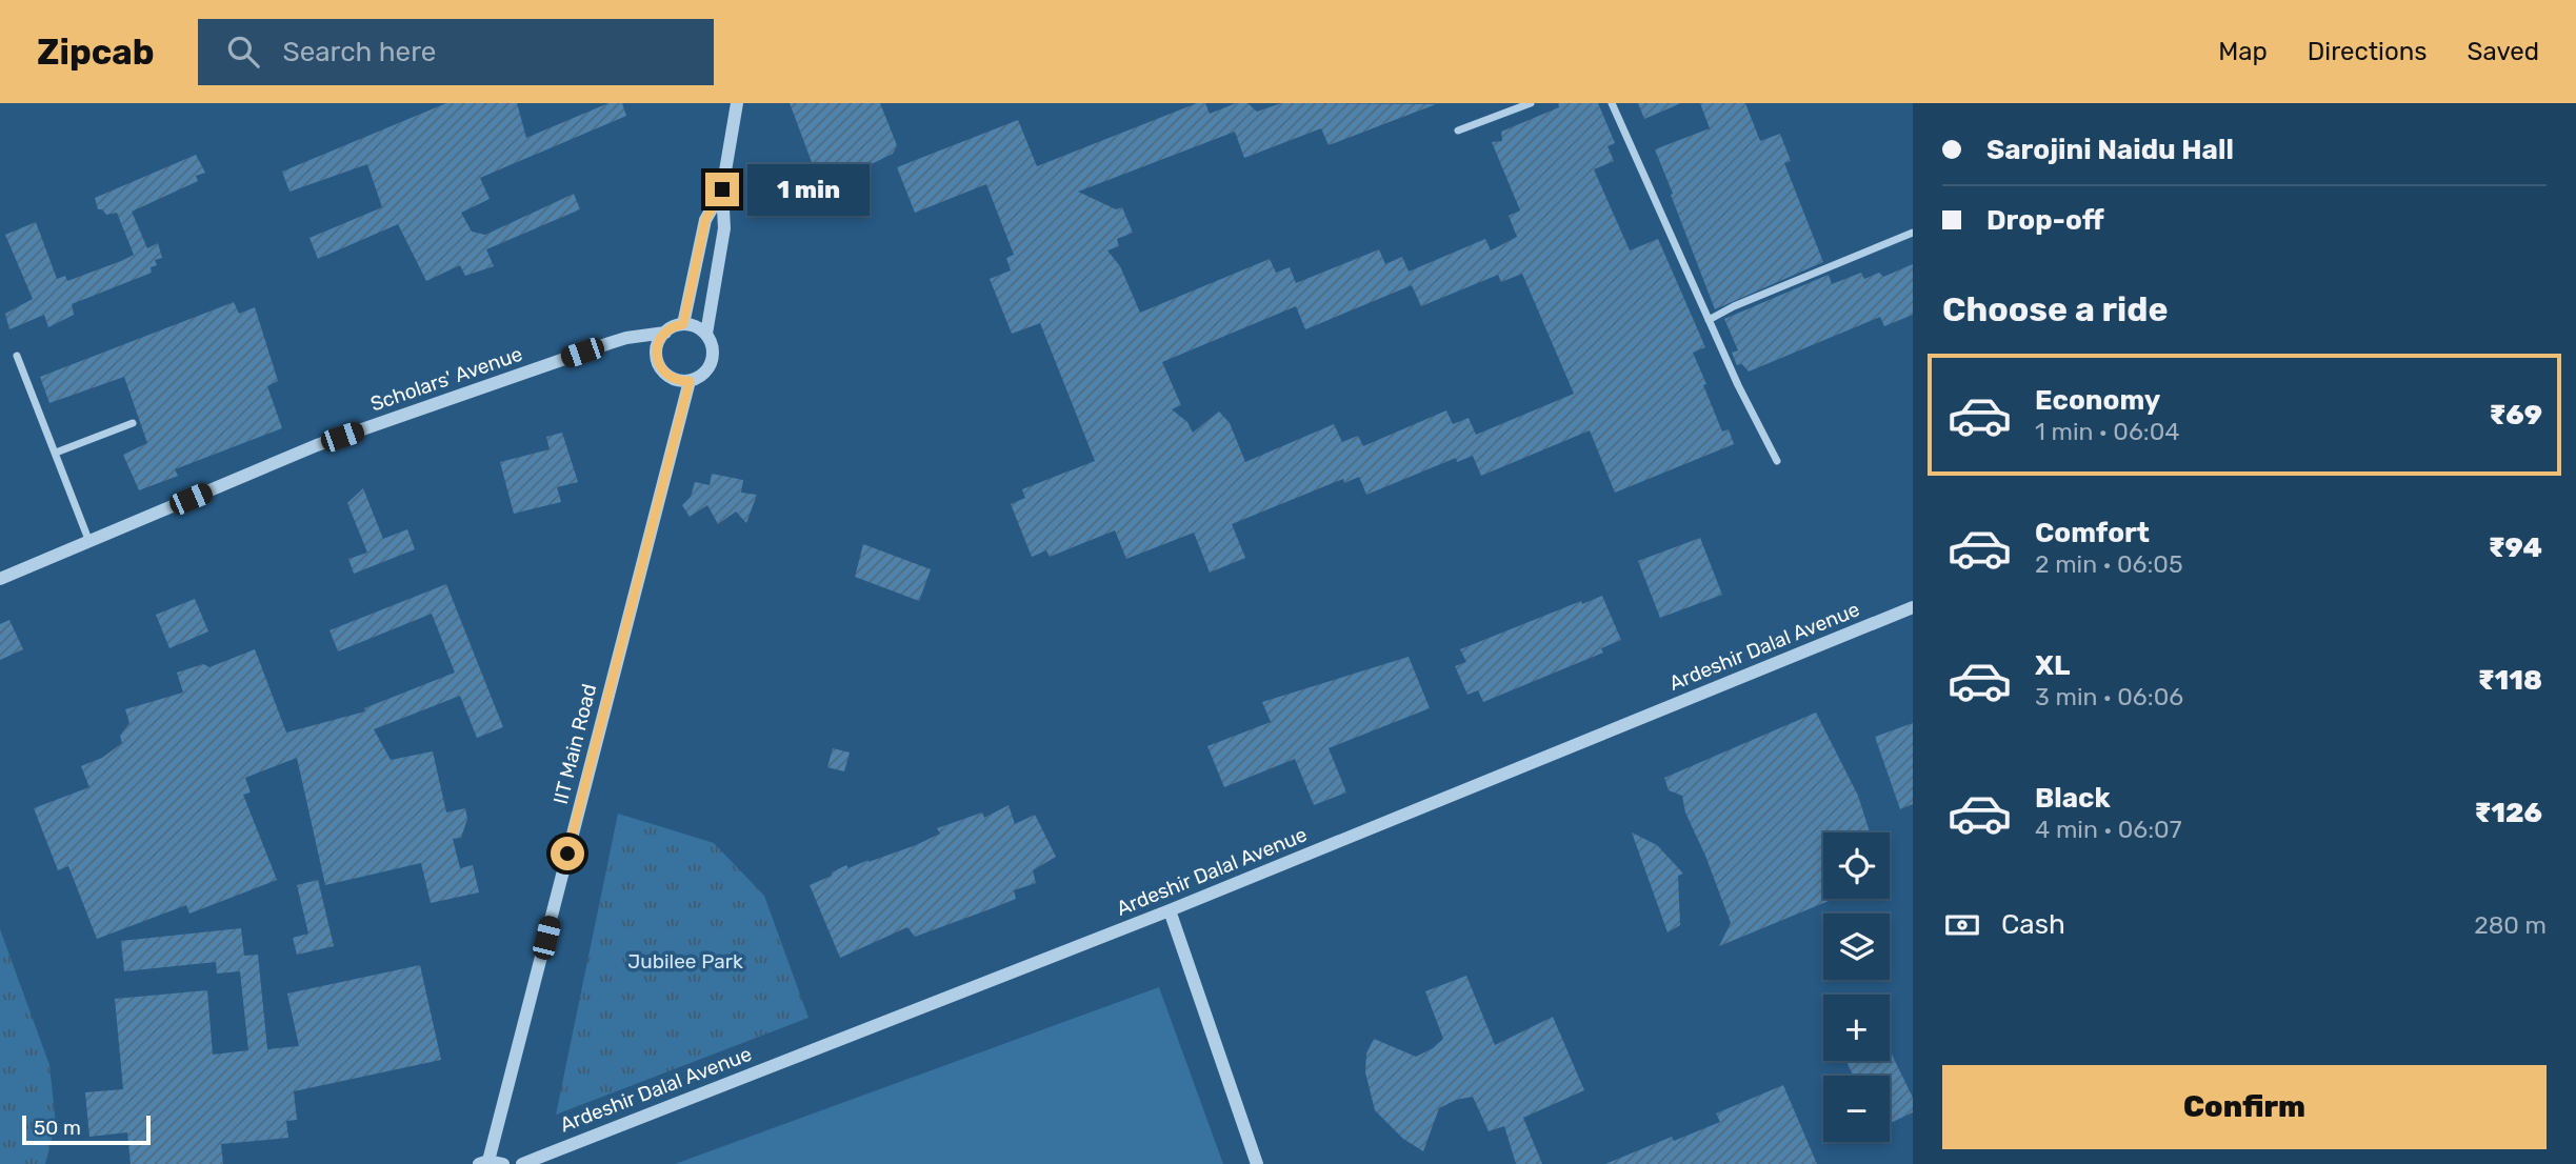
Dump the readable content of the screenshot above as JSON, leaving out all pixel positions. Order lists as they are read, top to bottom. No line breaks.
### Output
{"streets":{"street":["Scholars' Avenue","Ardeshir Dalal Avenue","IIT Main Road"]},"crossings":[["Scholars' Avenue","IIT Main Road"]],"parks":["Jubilee Park"],"scale_bar":"50 m","page":{"header":"Zipcab","search":"Search here","nav":["Map","Directions","Saved"],"banner":["Sarojini Naidu Hall","Drop-off"],"bubble":"1 min","heading":"Choose a ride","list":[{"name":"Economy","note":"1 min · 06:04","value":"₹69"},{"name":"Comfort","note":"2 min · 06:05","value":"₹94"},{"name":"XL","note":"3 min · 06:06","value":"₹118"},{"name":"Black","note":"4 min · 06:07","value":"₹126"}],"map_buttons":["+","−"],"pay":["Cash","280 m"],"buttons":"Confirm","scale":"50 m"}}
